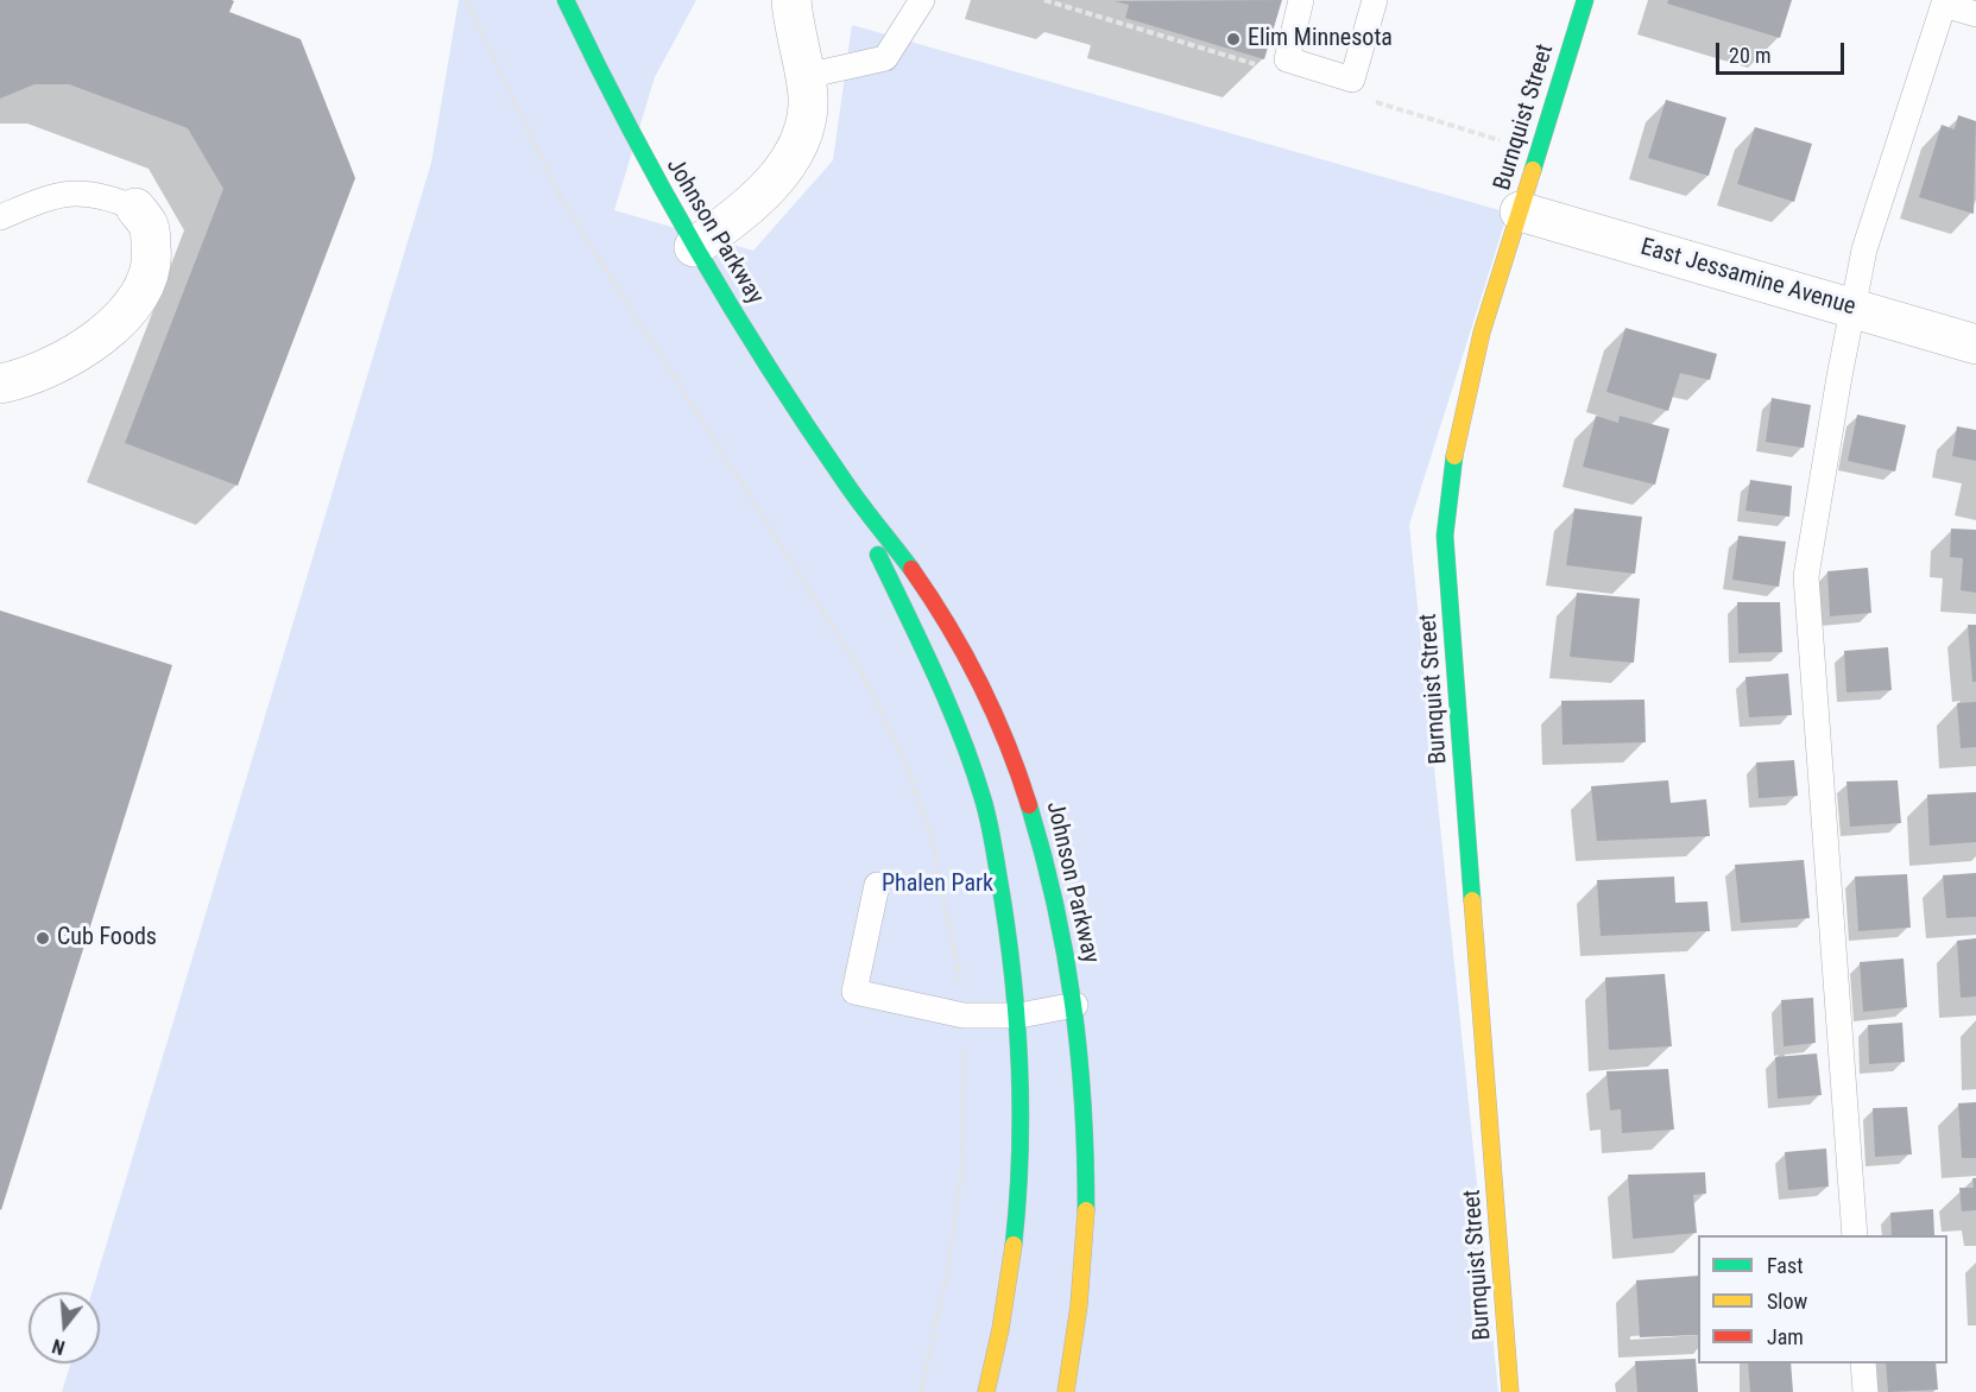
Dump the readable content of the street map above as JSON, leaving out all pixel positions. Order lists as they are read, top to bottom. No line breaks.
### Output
{"streets":{"street":["Burnquist Street","Johnson Parkway","East Jessamine Avenue"]},"crossings":[["Burnquist Street","East Jessamine Avenue"]],"parks":["Phalen Park"],"places":["Elim Minnesota","Cub Foods"],"legend":["Fast","Slow","Jam"],"scale_bar":"20 m","north":"bottom"}
